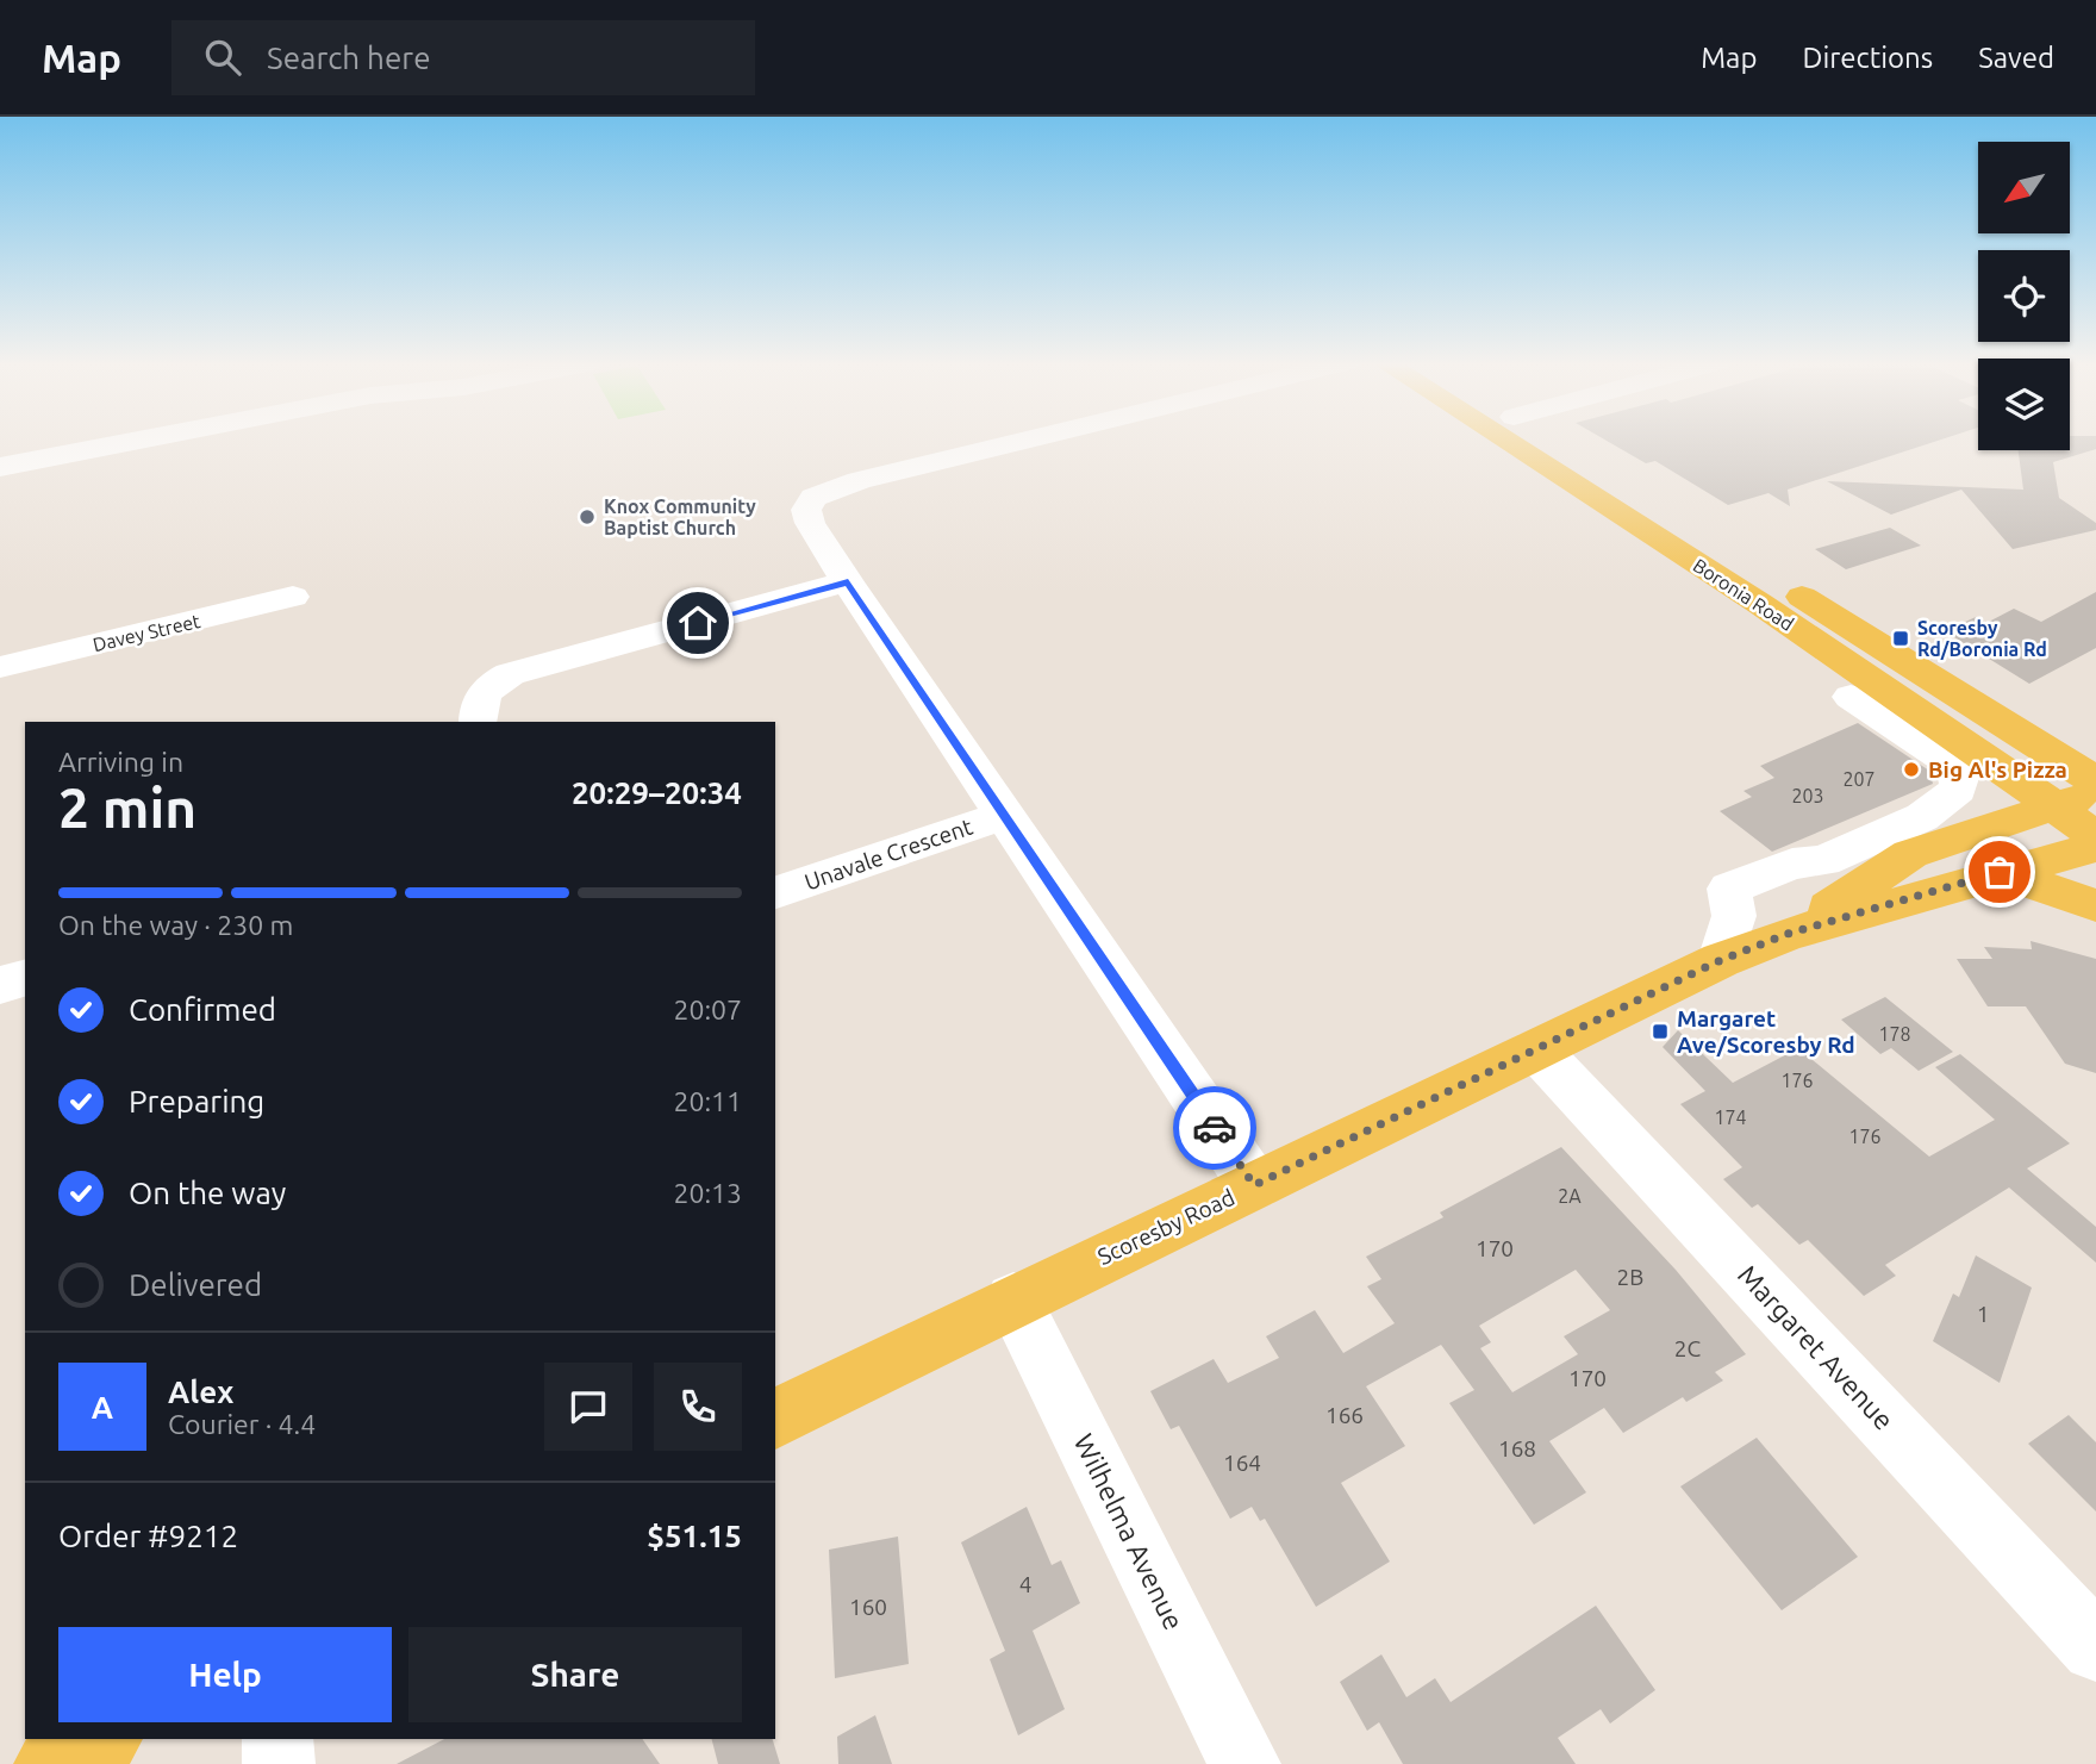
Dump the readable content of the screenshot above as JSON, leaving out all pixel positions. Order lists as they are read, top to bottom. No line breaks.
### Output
{"streets":{"main road":["Boronia Road","Scoresby Road"],"street":["Davey Street","Unavale Crescent","Margaret Avenue","Wilhelma Avenue"]},"crossings":[["Boronia Road","Scoresby Road"],["Scoresby Road","Margaret Avenue"],["Scoresby Road","Wilhelma Avenue"]],"places":{"other":["Knox Community Baptist Church","Big Al's Pizza"],"transit":["Scoresby Rd/Boronia Rd","Margaret Ave/Scoresby Rd"]},"house_numbers":["207","203","178","176","174","176","2A","170","2B","1","2C","170","166","168","164","4","160"],"north":"bottom left","page":{"header":"Map","search":"Search here","nav":["Map","Directions","Saved"],"heading":["2 min","Arriving in","20:29–20:34"],"panel":["Alex","Courier · 4.4","Order #9212","$51.15"],"bar":"On the way · 230 m","list":[["Confirmed","20:07"],["Preparing","20:11"],["On the way","20:13"],"Delivered"],"round":"A","buttons":["Help","Share"]}}
